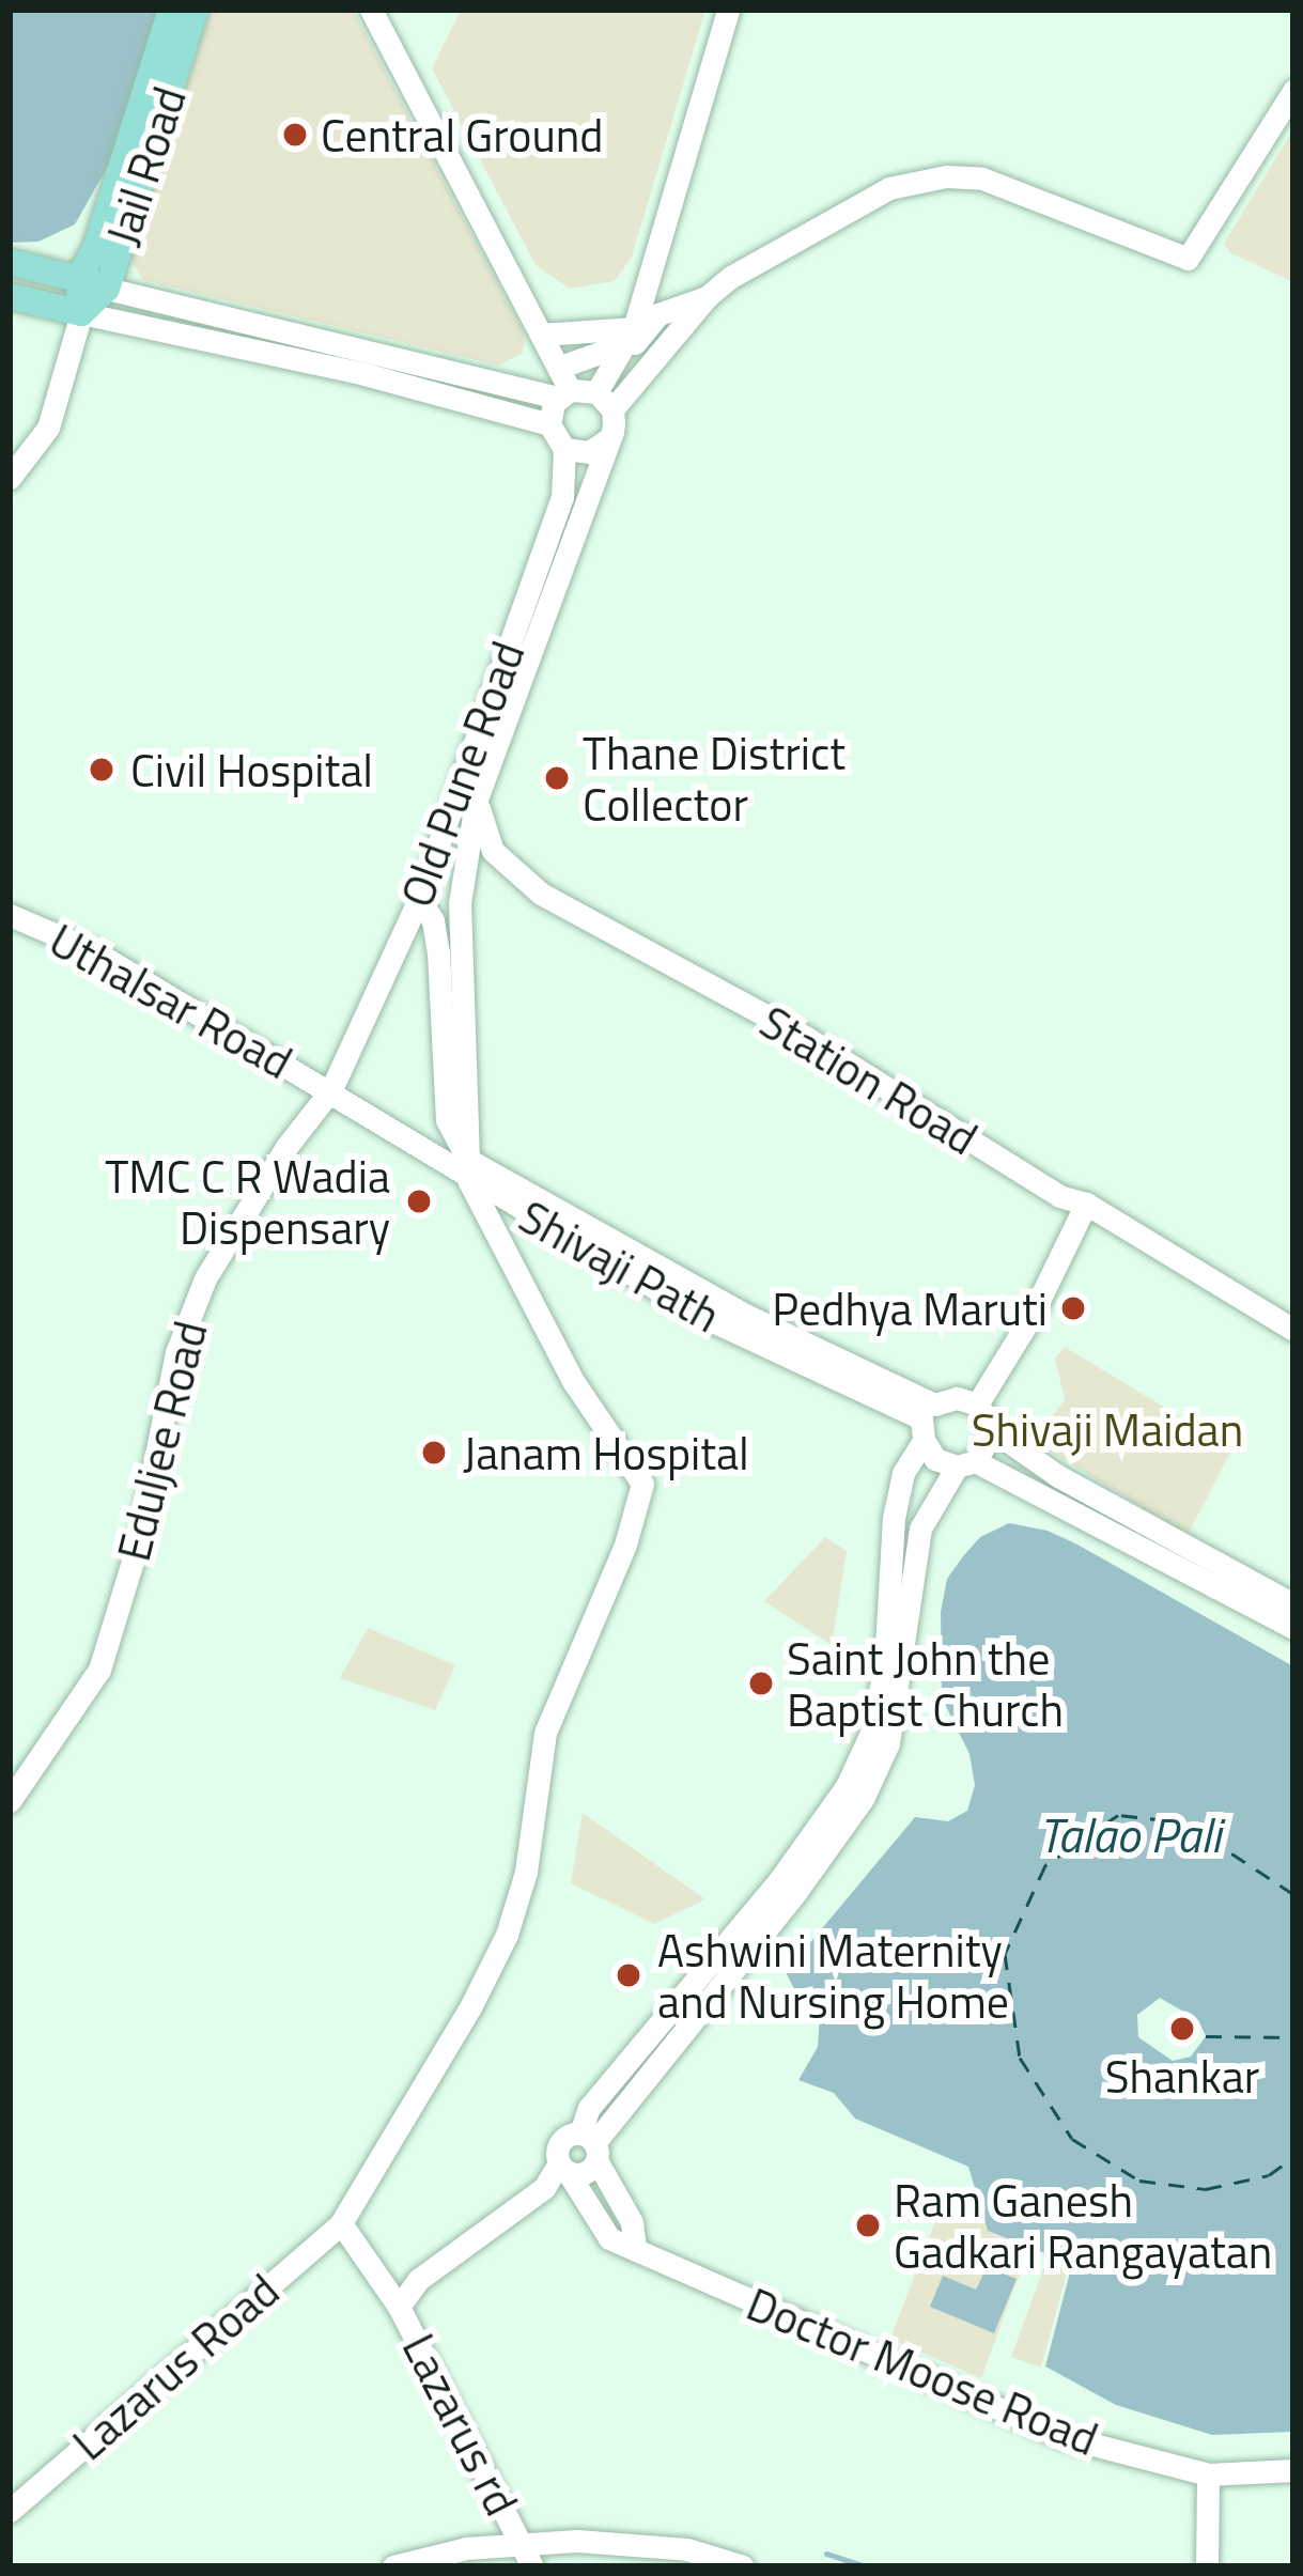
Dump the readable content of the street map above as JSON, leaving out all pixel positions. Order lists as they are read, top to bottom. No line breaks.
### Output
{"streets":{"main road":["Jail Road","Old Pune Road","Uthalsar Road","Station Road","Shivaji Path","Eduljee Road","Lazarus Road","Doctor Moose Road","Lazarus rd"]},"crossings":[["Old Pune Road","Uthalsar Road"],["Old Pune Road","Station Road"],["Old Pune Road","Shivaji Path"],["Old Pune Road","Eduljee Road"],["Old Pune Road","Lazarus Road"],["Uthalsar Road","Shivaji Path"],["Uthalsar Road","Eduljee Road"],["Shivaji Path","Eduljee Road"],["Shivaji Path","Lazarus Road"],["Lazarus Road","Lazarus rd"]],"water":["Talao Pali"],"parks":["Shivaji Maidan"],"places":["Central Ground","Civil Hospital","Thane District Collector","TMC C R Wadia Dispensary","Pedhya Maruti","Janam Hospital","Saint John the Baptist Church","Ashwini Maternity and Nursing Home","Shankar","Ram Ganesh Gadkari Rangayatan"]}
